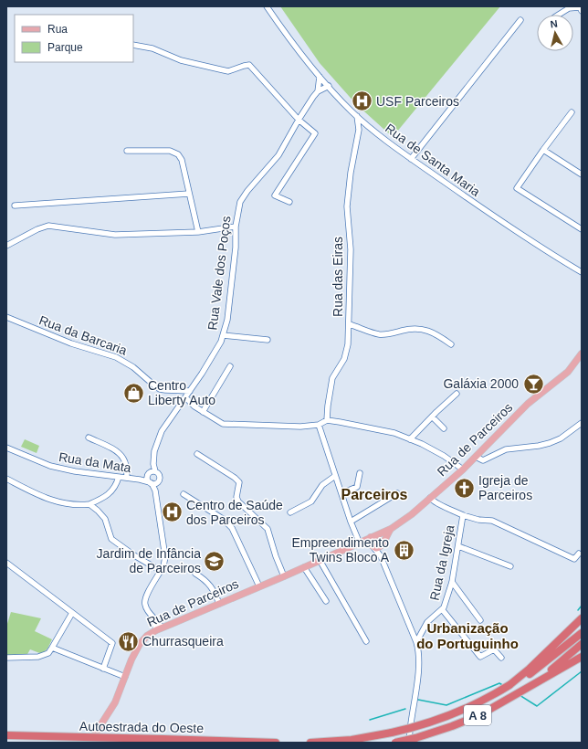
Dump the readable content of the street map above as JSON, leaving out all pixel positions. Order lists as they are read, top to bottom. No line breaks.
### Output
{"streets":{"highway":["A 8","Autoestrada do Oeste"],"main road":["Rua de Parceiros"],"street":["Rua de Santa Maria","Rua Vale dos Poços","Rua das Eiras","Rua da Barcaria","Rua da Mata","Rua da Igreja"]},"crossings":[["Rua de Santa Maria","Rua Vale dos Poços"],["Rua de Santa Maria","Rua das Eiras"],["Rua Vale dos Poços","Rua da Barcaria"],["Rua Vale dos Poços","Rua da Mata"],["Rua de Parceiros","Rua da Igreja"]],"districts":["Parceiros","Urbanização do Portuguinho"],"places":{"hospital":["USF Parceiros","Centro de Saúde dos Parceiros"],"bar":["Galáxia 2000"],"shop":["Centro Liberty Auto"],"church":["Igreja de Parceiros"],"building":["Empreendimento Twins Bloco A"],"school or university":["Jardim de Infância de Parceiros"],"restaurant":["Churrasqueira"]},"legend":["Rua","Parque"],"north":"top"}
